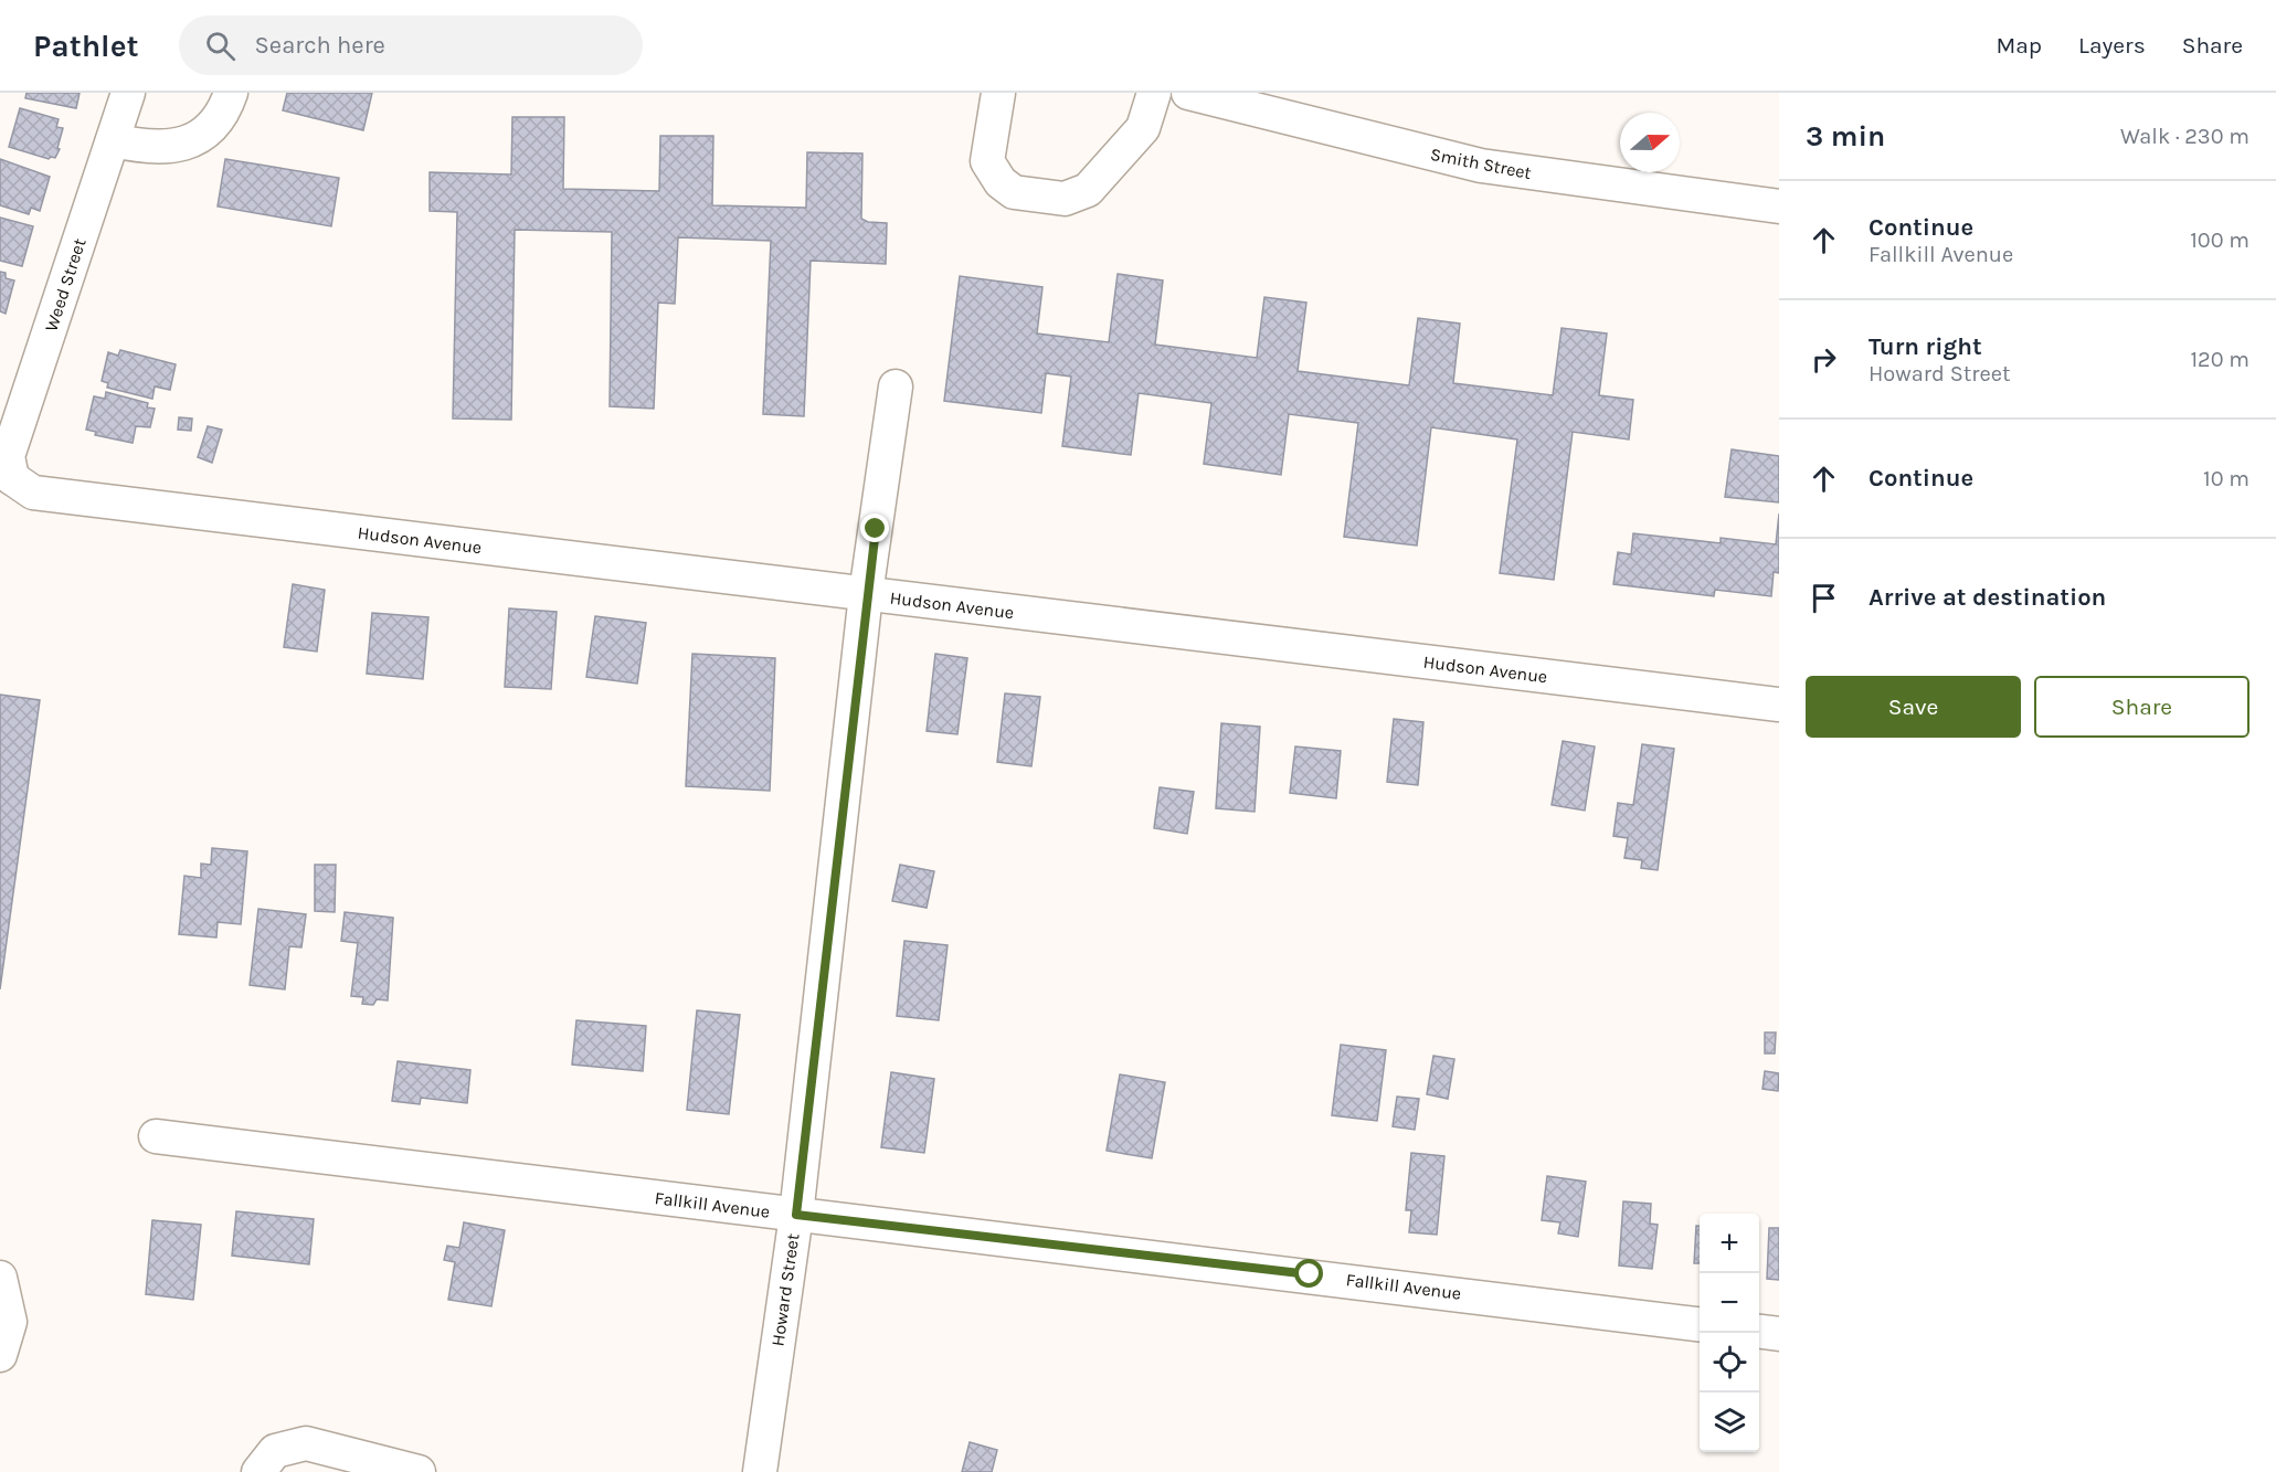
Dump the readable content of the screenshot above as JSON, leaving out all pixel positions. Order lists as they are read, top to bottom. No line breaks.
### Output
{"streets":{"street":["Smith Street","Weed Street","Hudson Avenue","Fallkill Avenue","Howard Street"]},"crossings":[["Weed Street","Hudson Avenue"],["Hudson Avenue","Howard Street"],["Fallkill Avenue","Howard Street"]],"north":"right","page":{"header":"Pathlet","search":"Search here","nav":["Map","Layers","Share"],"heading":["3 min","Walk · 230 m"],"list":[["Continue","Fallkill Avenue","100 m"],["Turn right","Howard Street","120 m"],["Continue","10 m"],"Arrive at destination"],"buttons":["Save","Share"],"map_buttons":["+","−"]}}
